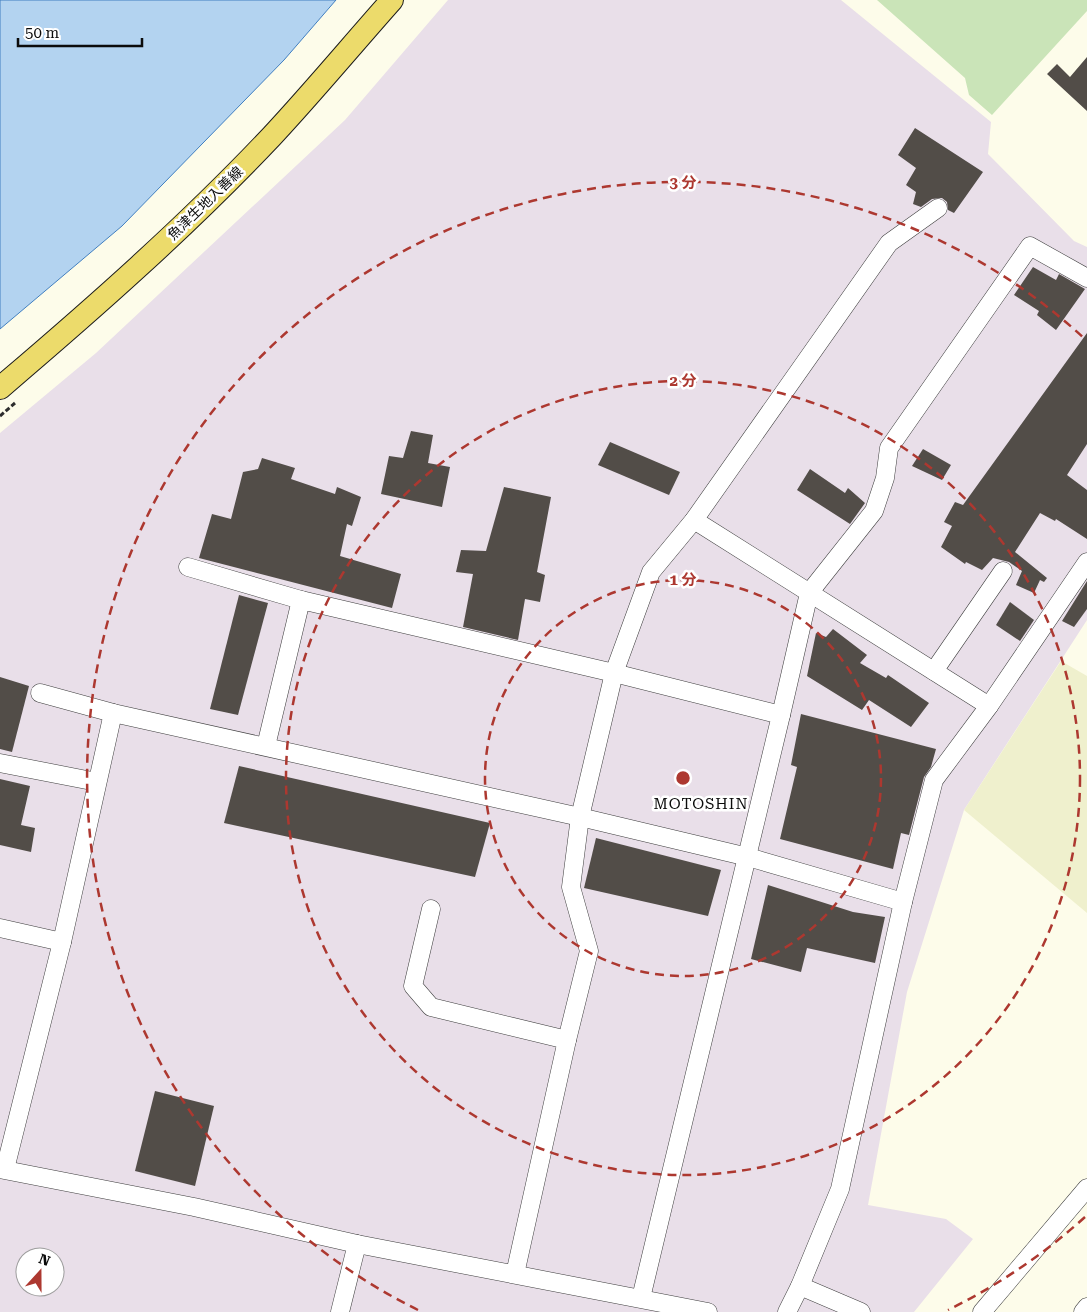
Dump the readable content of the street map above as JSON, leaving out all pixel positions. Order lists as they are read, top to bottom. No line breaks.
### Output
{"streets":{"main road":["魚津生地入善線"]},"districts":["MOTOSHIN"],"scale_bar":"50 m","north":"top","rings":["3 分","2 分","1 分"]}
